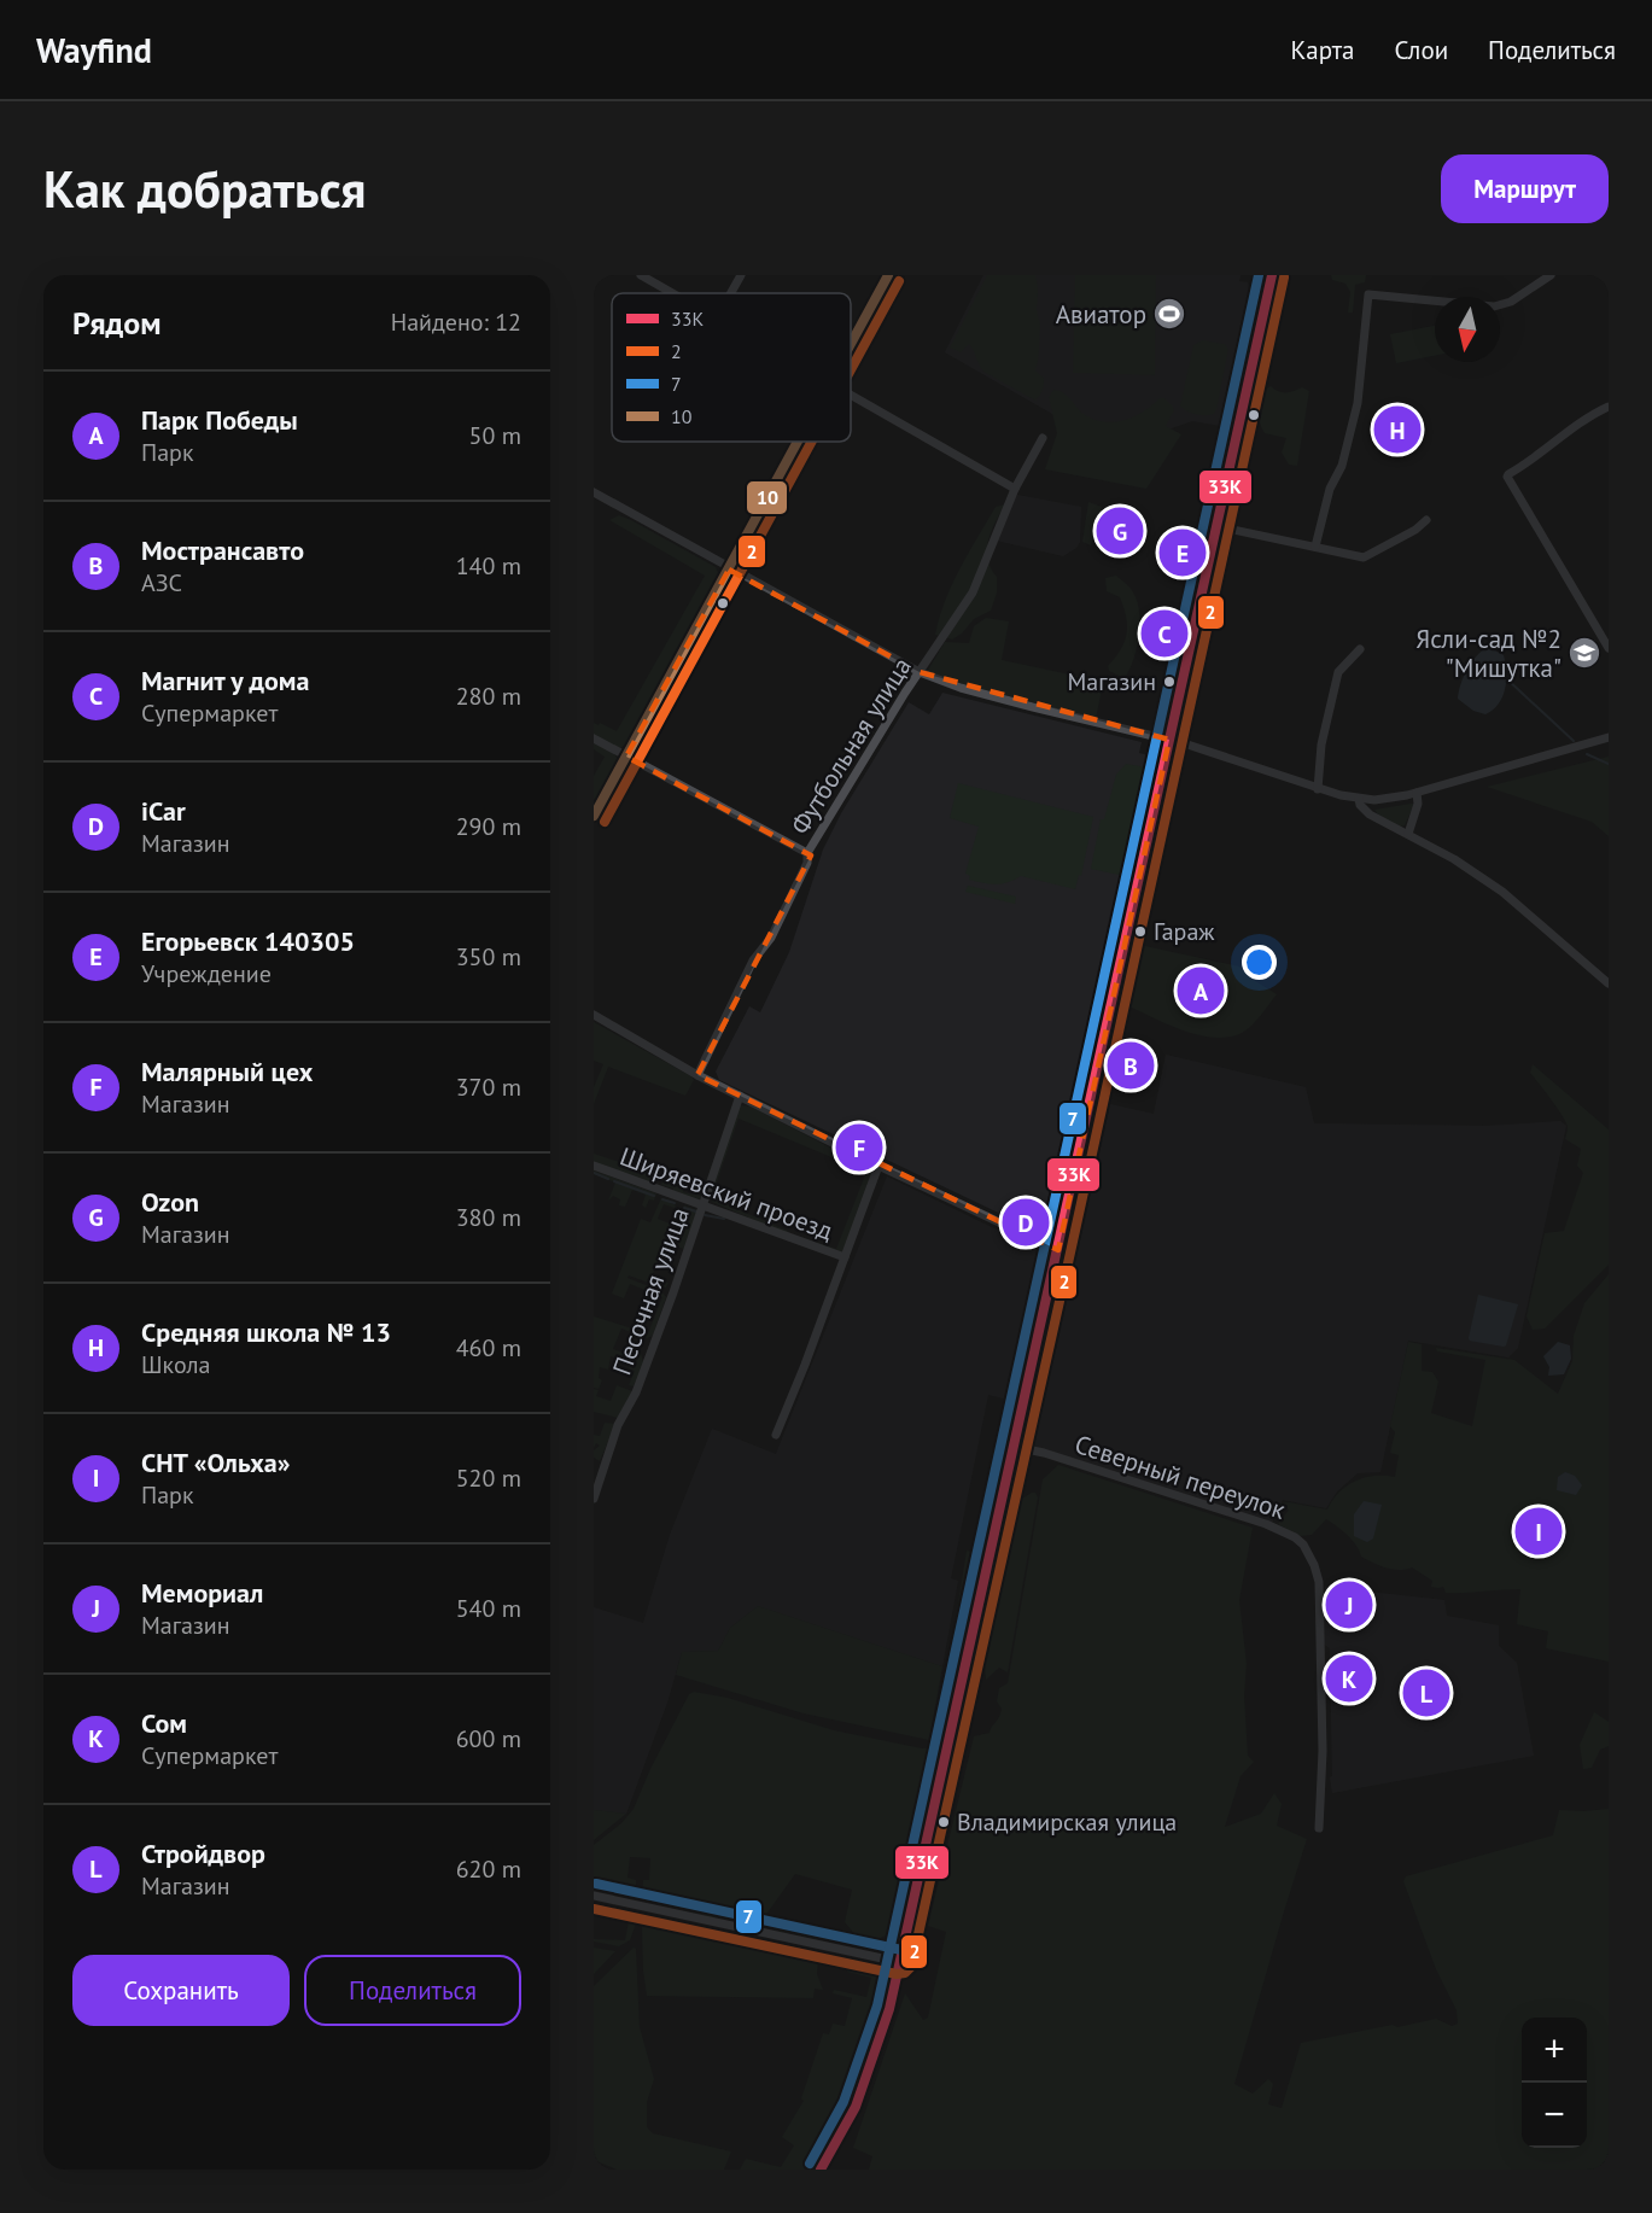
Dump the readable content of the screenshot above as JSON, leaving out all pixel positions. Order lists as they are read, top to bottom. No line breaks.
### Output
{"streets":{"street":["Футбольная улица","Ширяевский проезд","Песочная улица","Северный переулок"]},"crossings":[["Ширяевский проезд","Песочная улица"]],"places":{"sports":["Авиатор"],"school or university":["Ясли-сад №2 \"Мишутка\""],"other":["Магазин","Гараж","Владимирская улица"]},"lines":["transit line 33К","transit line 7","transit line 10","transit line 2"],"legend":["33К","2","7","10"],"north":"bottom","page":{"header":"Wayfind","nav":["Карта","Слои","Поделиться"],"buttons":["Маршрут",["Сохранить","Поделиться"]],"title":"Как добраться","heading":["Рядом","Найдено: 12"],"list":[{"mark":"A","name":"Парк Победы","note":"Парк","value":"50 m"},{"mark":"B","name":"Мострансавто","note":"АЗС","value":"140 m"},{"mark":"C","name":"Магнит у дома","note":"Супермаркет","value":"280 m"},{"mark":"D","name":"iCar","note":"Магазин","value":"290 m"},{"mark":"E","name":"Егорьевск 140305","note":"Учреждение","value":"350 m"},{"mark":"F","name":"Малярный цех","note":"Магазин","value":"370 m"},{"mark":"G","name":"Ozon","note":"Магазин","value":"380 m"},{"mark":"H","name":"Средняя школа № 13","note":"Школа","value":"460 m"},{"mark":"I","name":"СНТ «Ольха»","note":"Парк","value":"520 m"},{"mark":"J","name":"Мемориал","note":"Магазин","value":"540 m"},{"mark":"K","name":"Сом","note":"Супермаркет","value":"600 m"},{"mark":"L","name":"Стройдвор","note":"Магазин","value":"620 m"}],"pins":["H","G","E","C","A","B","F","D","I","J","K","L"],"map_buttons":["+","−"]}}
